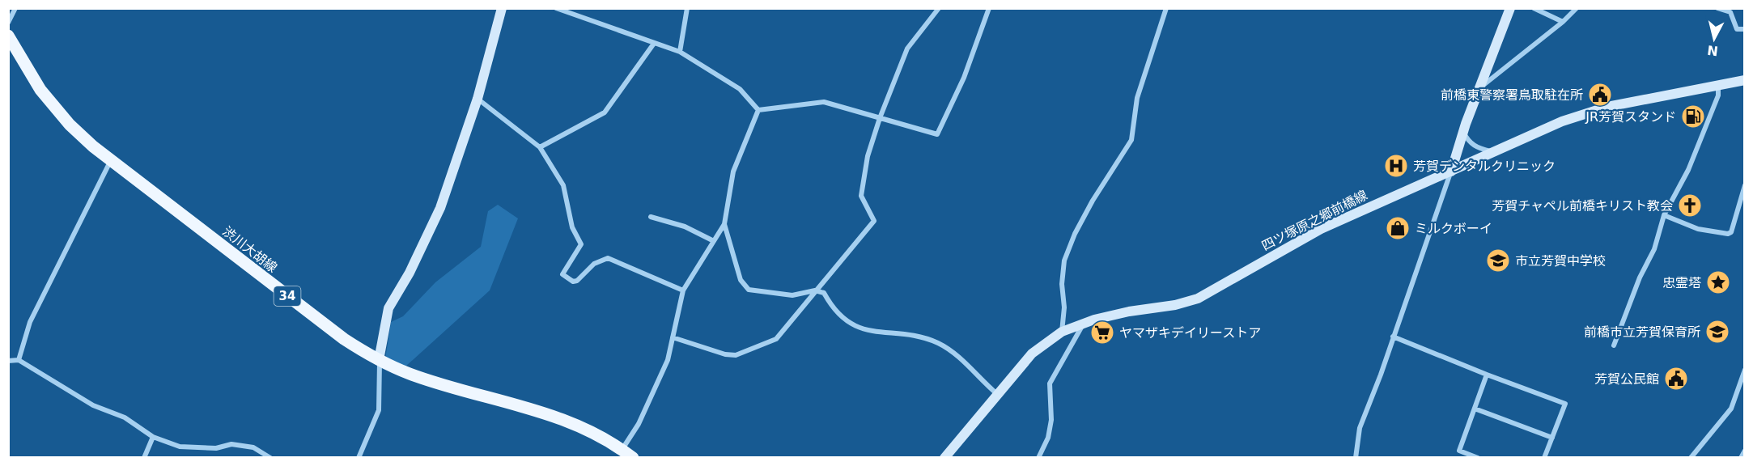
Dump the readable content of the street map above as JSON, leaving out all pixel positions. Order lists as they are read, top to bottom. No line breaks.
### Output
{"streets":{"main road":["四ツ塚原之郷前橋線","渋川大胡線","34"]},"places":{"public building":["前橋東警察署鳥取駐在所","芳賀公民館"],"fuel station":["JR芳賀スタンド"],"hospital":["芳賀デンタルクリニック"],"church":["芳賀チャペル前橋キリスト教会"],"shop":["ミルクボーイ"],"school or university":["市立芳賀中学校","前橋市立芳賀保育所"],"place":["忠霊塔"],"supermarket":["ヤマザキデイリーストア"]},"north":"bottom"}
